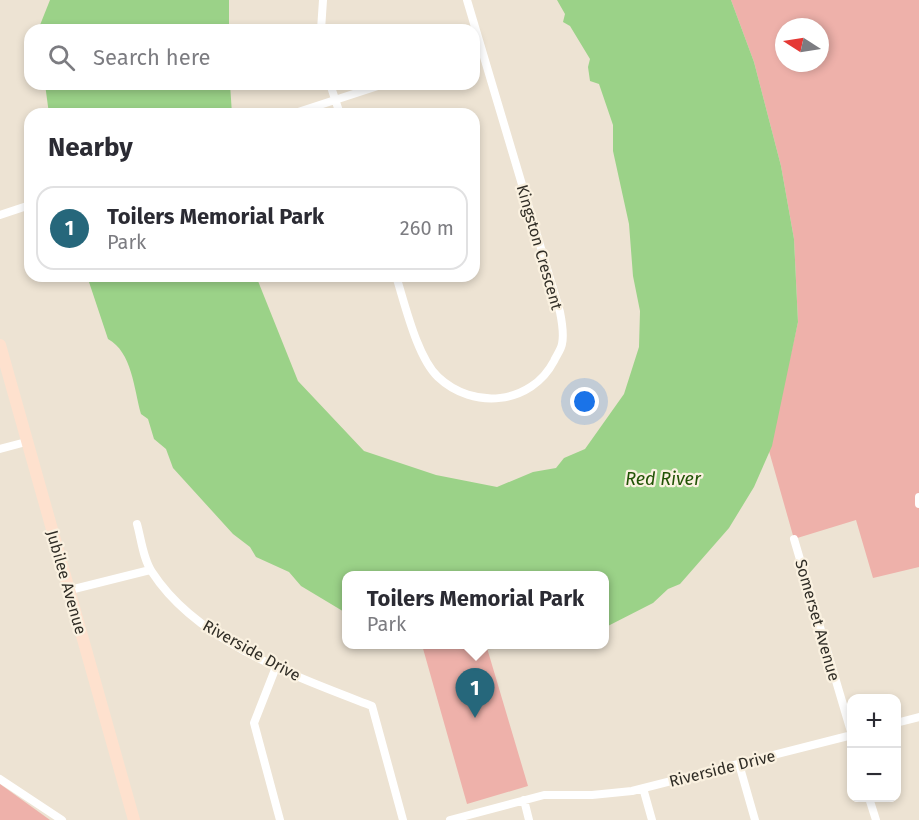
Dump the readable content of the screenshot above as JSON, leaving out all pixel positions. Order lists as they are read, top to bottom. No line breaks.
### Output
{"streets":{"main road":["Jubilee Avenue"],"street":["Kingston Crescent","Somerset Avenue","Riverside Drive"]},"water":["Red River"],"north":"left","page":{"search":"Search here","heading":"Nearby","list":[{"mark":"1","name":"Toilers Memorial Park","note":"Park","value":"260 m"}],"popup":["Toilers Memorial Park","Park"],"pins":"1","map_buttons":["+","−"]}}
